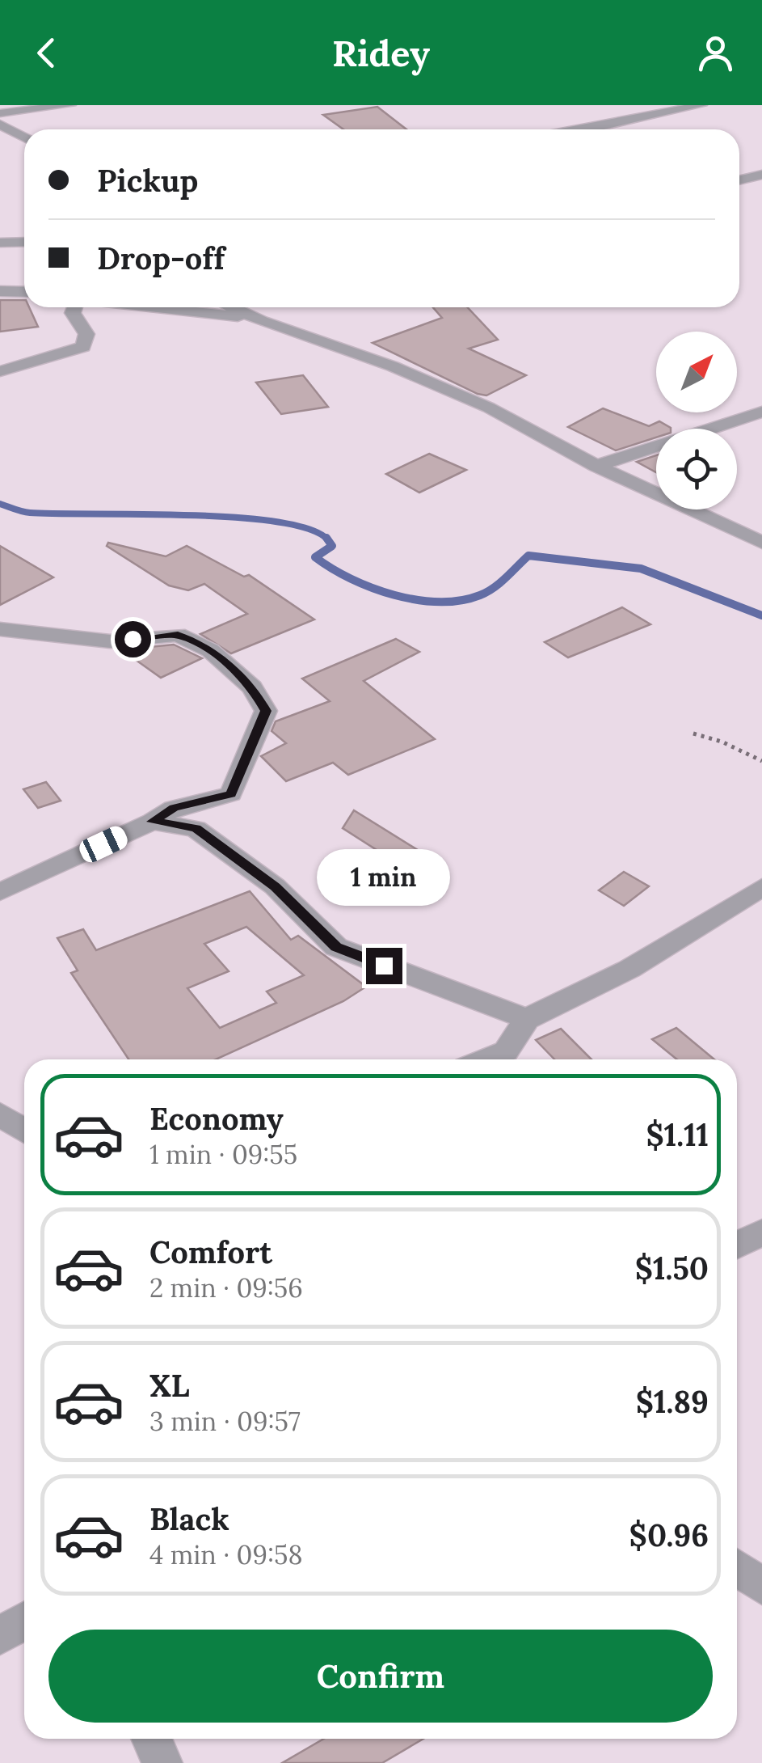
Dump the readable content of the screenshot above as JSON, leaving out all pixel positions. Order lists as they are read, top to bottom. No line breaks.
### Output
{"north":"top right","page":{"header":"Ridey","banner":["Pickup","Drop-off"],"bubble":"1 min","list":[{"name":"Economy","note":"1 min · 09:55","value":"$1.11"},{"name":"Comfort","note":"2 min · 09:56","value":"$1.50"},{"name":"XL","note":"3 min · 09:57","value":"$1.89"},{"name":"Black","note":"4 min · 09:58","value":"$0.96"}],"buttons":"Confirm"}}
